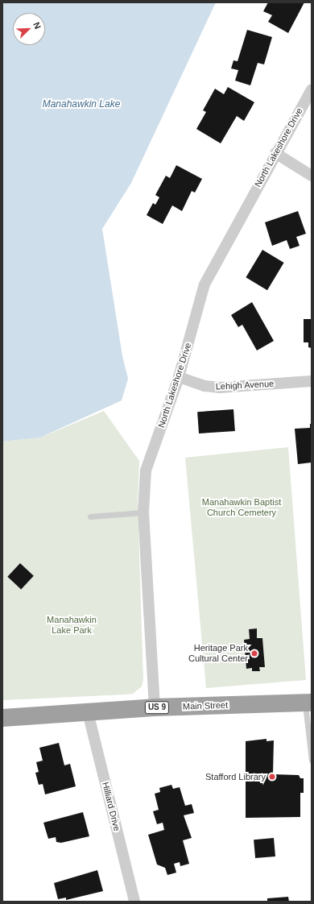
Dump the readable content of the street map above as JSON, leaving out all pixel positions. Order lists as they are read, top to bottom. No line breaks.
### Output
{"streets":{"highway":["Main Street","US 9"],"street":["North Lakeshore Drive","Lehigh Avenue","Hilliard Drive"]},"crossings":[["North Lakeshore Drive","Lehigh Avenue"],["North Lakeshore Drive","Main Street"],["Main Street","Hilliard Drive"]],"water":["Manahawkin Lake"],"parks":["Manahawkin Baptist Church Cemetery","Manahawkin Lake Park"],"places":["Heritage Park Cultural Center","Stafford Library"],"north":"top right"}
